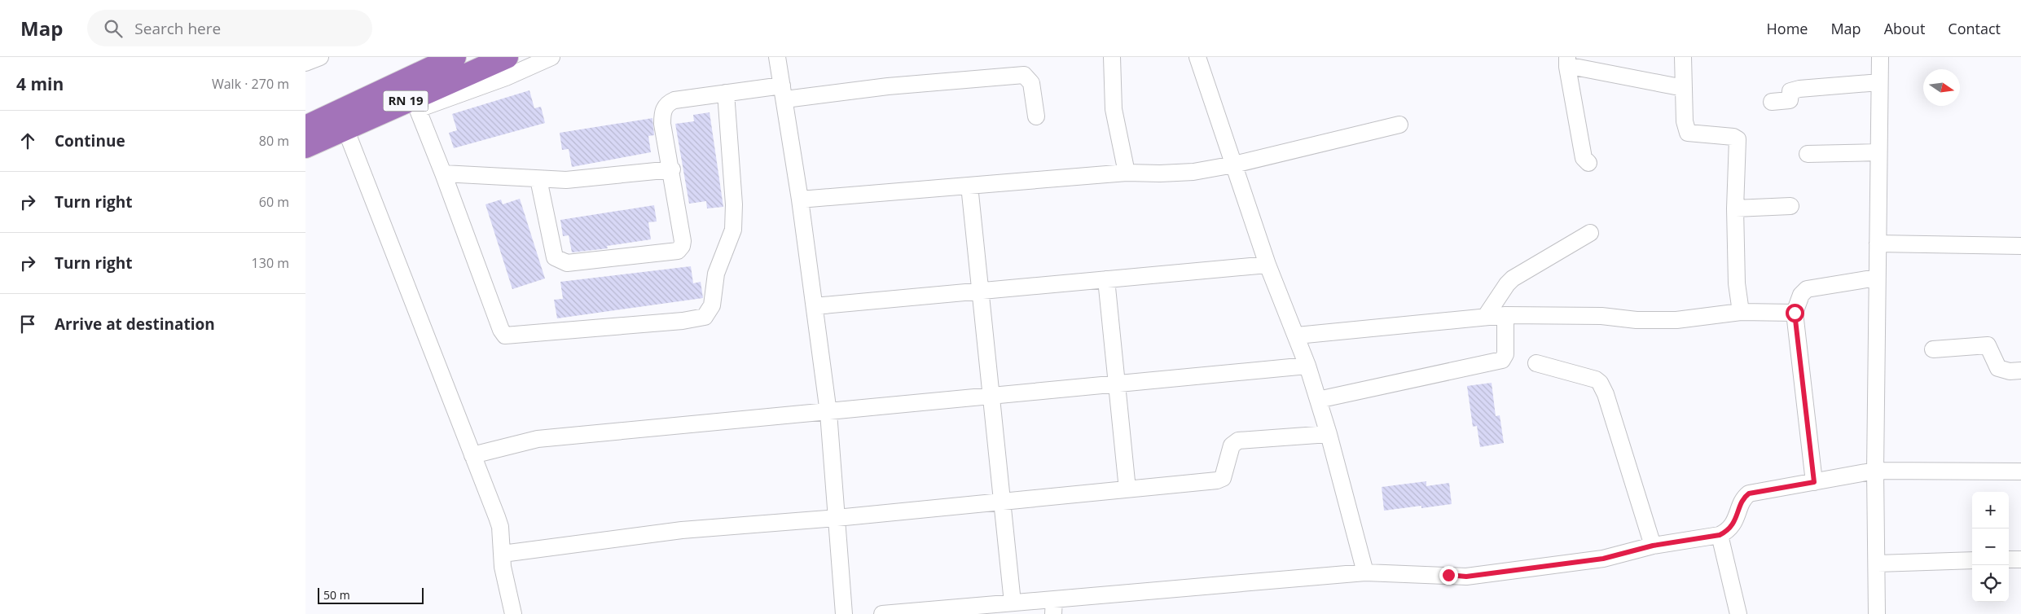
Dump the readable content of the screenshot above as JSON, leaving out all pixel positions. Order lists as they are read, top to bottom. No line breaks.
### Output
{"streets":{"highway":["RN 19"]},"scale_bar":"50 m","north":"right","page":{"header":"Map","search":"Search here","nav":["Home","Map","About","Contact"],"heading":["4 min","Walk · 270 m"],"list":[["Continue","80 m"],["Turn right","60 m"],["Turn right","130 m"],"Arrive at destination"],"map_buttons":["+","−"],"scale":"50 m"}}
